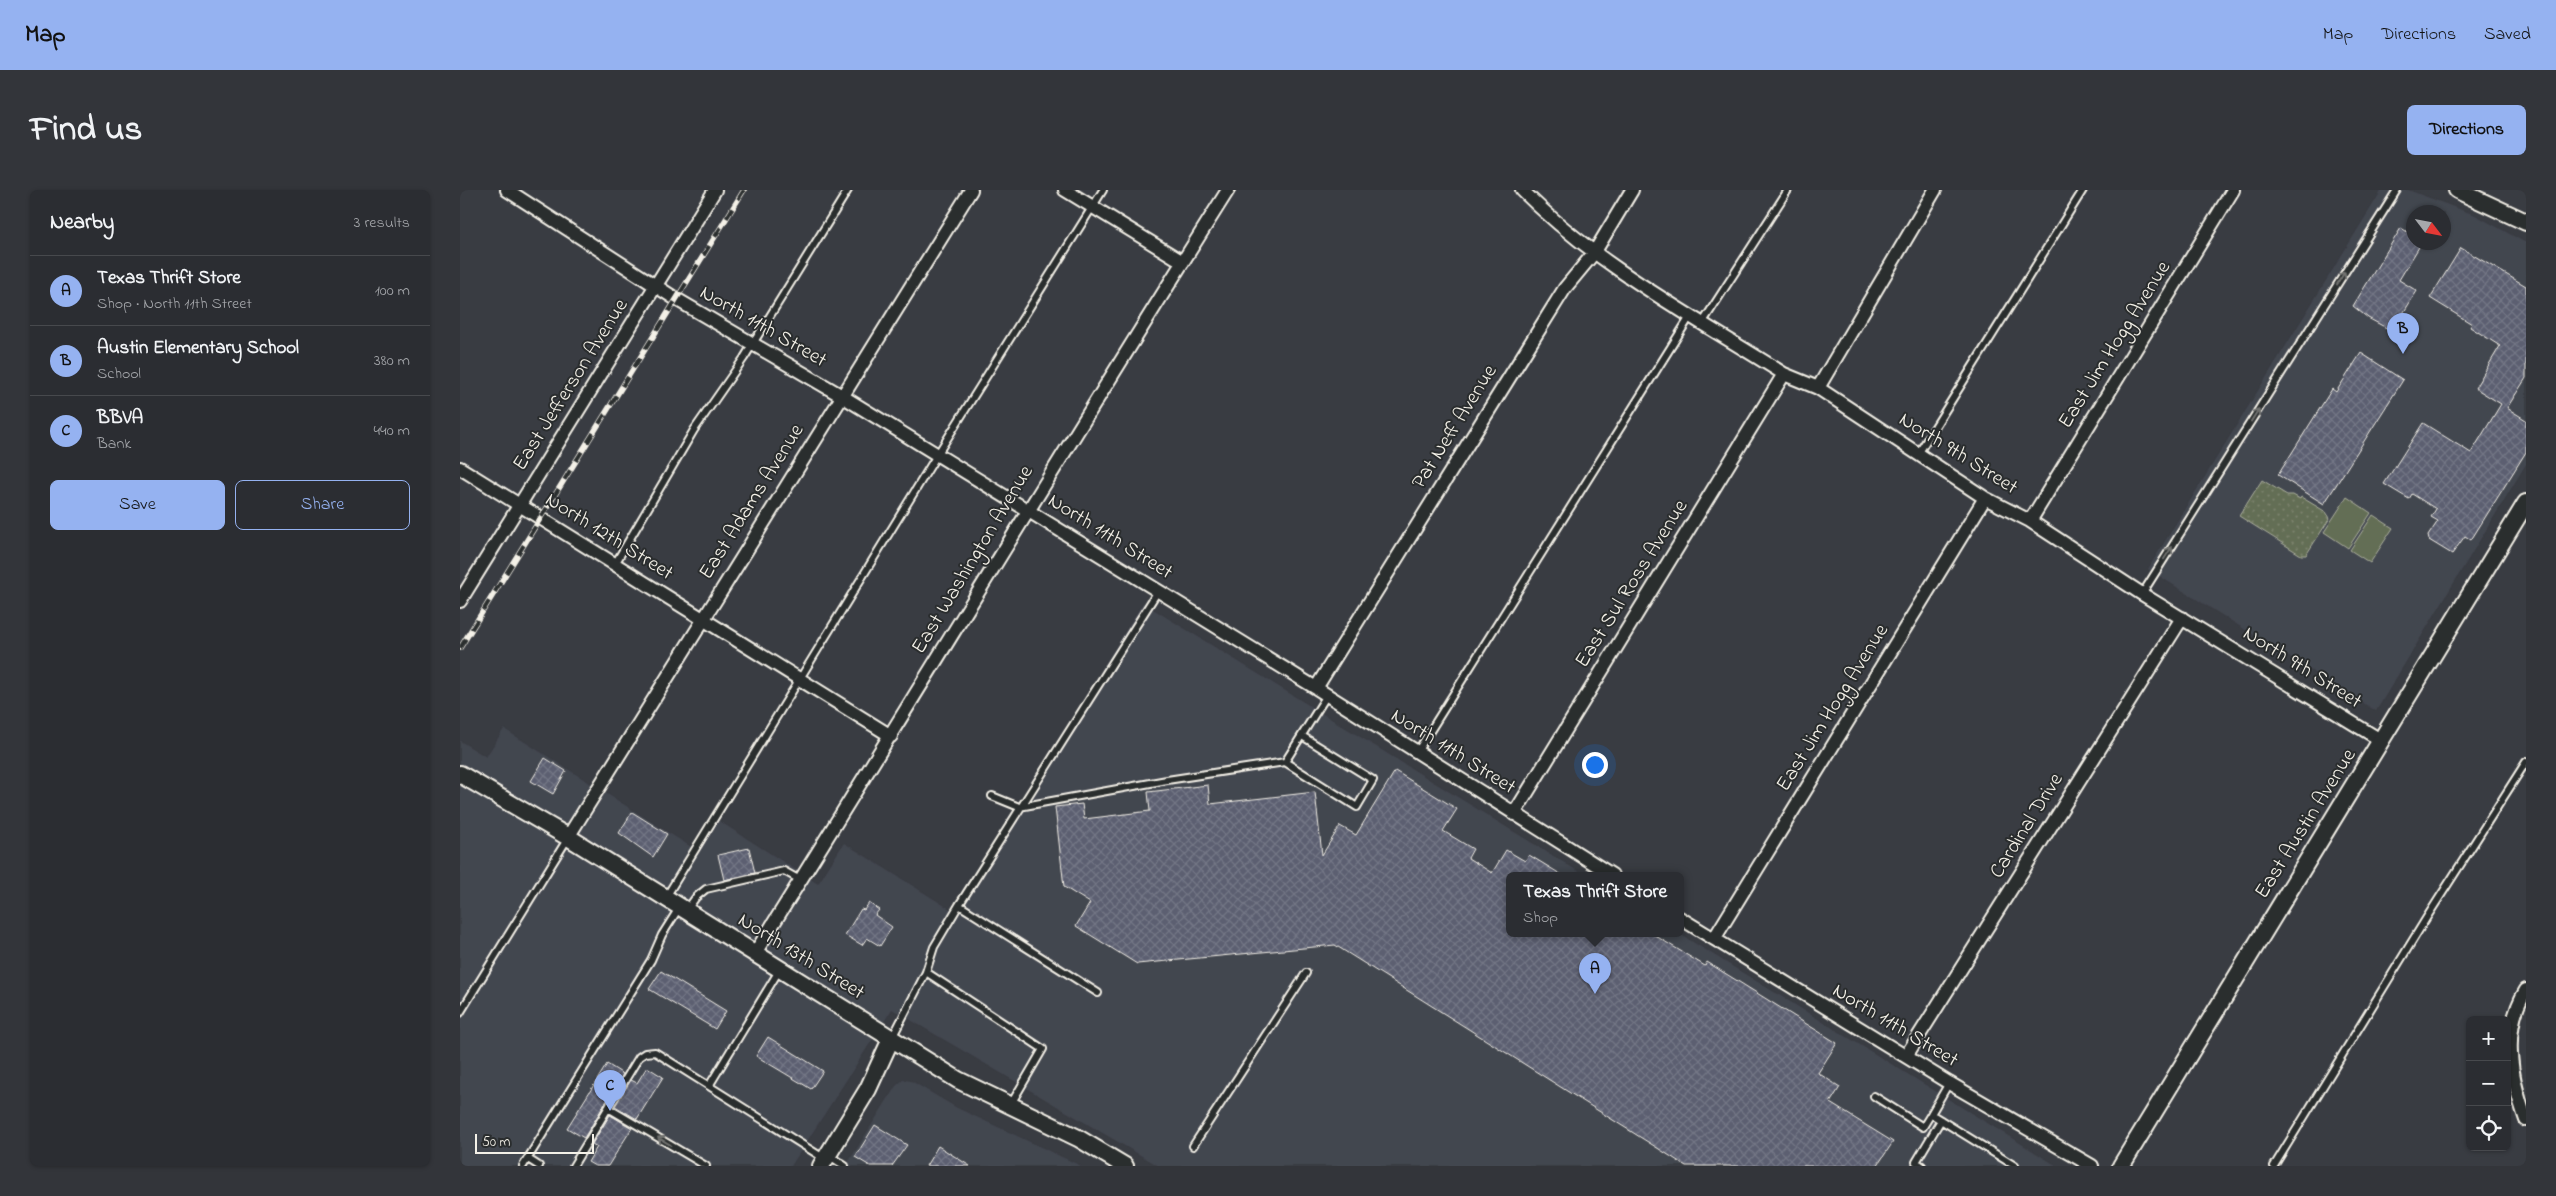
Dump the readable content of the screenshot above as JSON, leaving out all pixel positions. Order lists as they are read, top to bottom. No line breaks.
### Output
{"streets":{"street":["North 11th Street","East Jim Hogg Avenue","East Jefferson Avenue","Pat Neff Avenue","North 9th Street","East Adams Avenue","North 12th Street","East Washington Avenue","East Sul Ross Avenue","East Austin Avenue","Cardinal Drive","North 13th Street"]},"crossings":[["North 11th Street","East Jim Hogg Avenue"],["North 11th Street","East Jefferson Avenue"],["North 11th Street","Pat Neff Avenue"],["North 11th Street","East Adams Avenue"],["North 11th Street","East Washington Avenue"],["North 11th Street","East Sul Ross Avenue"],["North 11th Street","Cardinal Drive"],["East Jim Hogg Avenue","North 9th Street"],["East Jefferson Avenue","North 12th Street"],["Pat Neff Avenue","North 9th Street"],["North 9th Street","East Sul Ross Avenue"],["North 9th Street","East Austin Avenue"],["North 9th Street","Cardinal Drive"],["East Adams Avenue","North 12th Street"],["East Adams Avenue","North 13th Street"],["North 12th Street","East Washington Avenue"],["East Washington Avenue","North 13th Street"]],"scale_bar":"50 m","north":"bottom right","page":{"header":"Map","nav":["Map","Directions","Saved"],"title":"Find us","buttons":["Directions",["Save","Share"]],"heading":["Nearby","3 results"],"list":[{"mark":"A","name":"Texas Thrift Store","note":"Shop · North 11th Street","value":"100 m"},{"mark":"B","name":"Austin Elementary School","note":"School","value":"380 m"},{"mark":"C","name":"BBVA","note":"Bank","value":"440 m"}],"pins":["B","A","C"],"popup":["Texas Thrift Store","Shop"],"map_buttons":["+","−"],"scale":"50 m"}}
